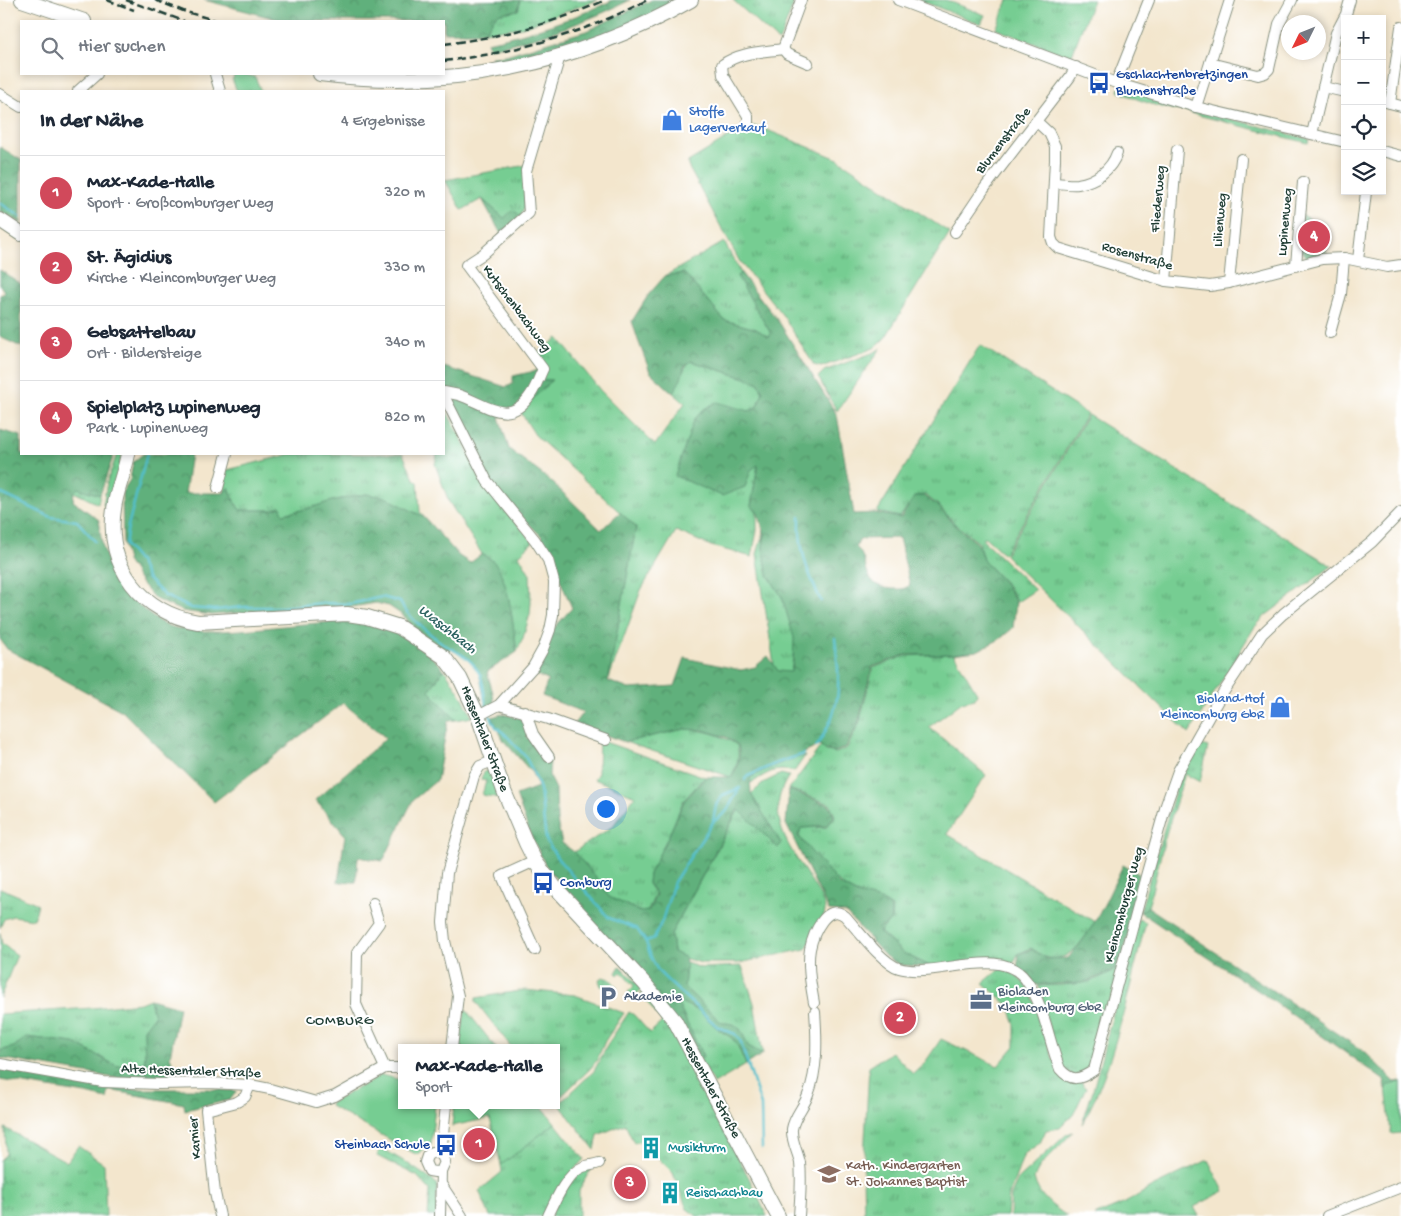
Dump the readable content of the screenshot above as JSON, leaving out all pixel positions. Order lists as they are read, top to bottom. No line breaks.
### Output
{"streets":{"main road":["Hessentaler Straße"],"street":["Blumenstraße","Fliederweg","Lilienweg","Lupinenweg","Rosenstraße","Kutschenbachweg","Kleincomburger Weg","Alte Hessentaler Straße","Karnier"]},"crossings":[["Blumenstraße","Rosenstraße"],["Fliederweg","Rosenstraße"],["Lilienweg","Rosenstraße"],["Lupinenweg","Rosenstraße"],["Alte Hessentaler Straße","Karnier"]],"districts":["COMBURG"],"water":["Waschbach"],"places":{"bus stop":["Gschlachtenbretzingen Blumenstraße","Comburg","Steinbach Schule"],"shop":["Stoffe Lagerverkauf","Bioland-Hof Kleincomburg GbR"],"parking":["Akademie"],"office":["Bioladen Kleincomburg GbR"],"building":["Musikturm","Reischachbau"],"school or university":["Kath. Kindergarten St. Johannes Baptist"]},"north":"bottom left","page":{"map_buttons":["+","−"],"search":"Hier suchen","heading":["In der Nähe","4 Ergebnisse"],"list":[{"mark":"1","name":"Max-Kade-Halle","note":"Sport · Großcomburger Weg","value":"320 m"},{"mark":"2","name":"St. Ägidius","note":"Kirche · Kleincomburger Weg","value":"330 m"},{"mark":"3","name":"Gebsattelbau","note":"Ort · Bildersteige","value":"340 m"},{"mark":"4","name":"Spielplatz Lupinenweg","note":"Park · Lupinenweg","value":"820 m"}],"pins":["4","2","1","3"],"popup":["Max-Kade-Halle","Sport"]}}
